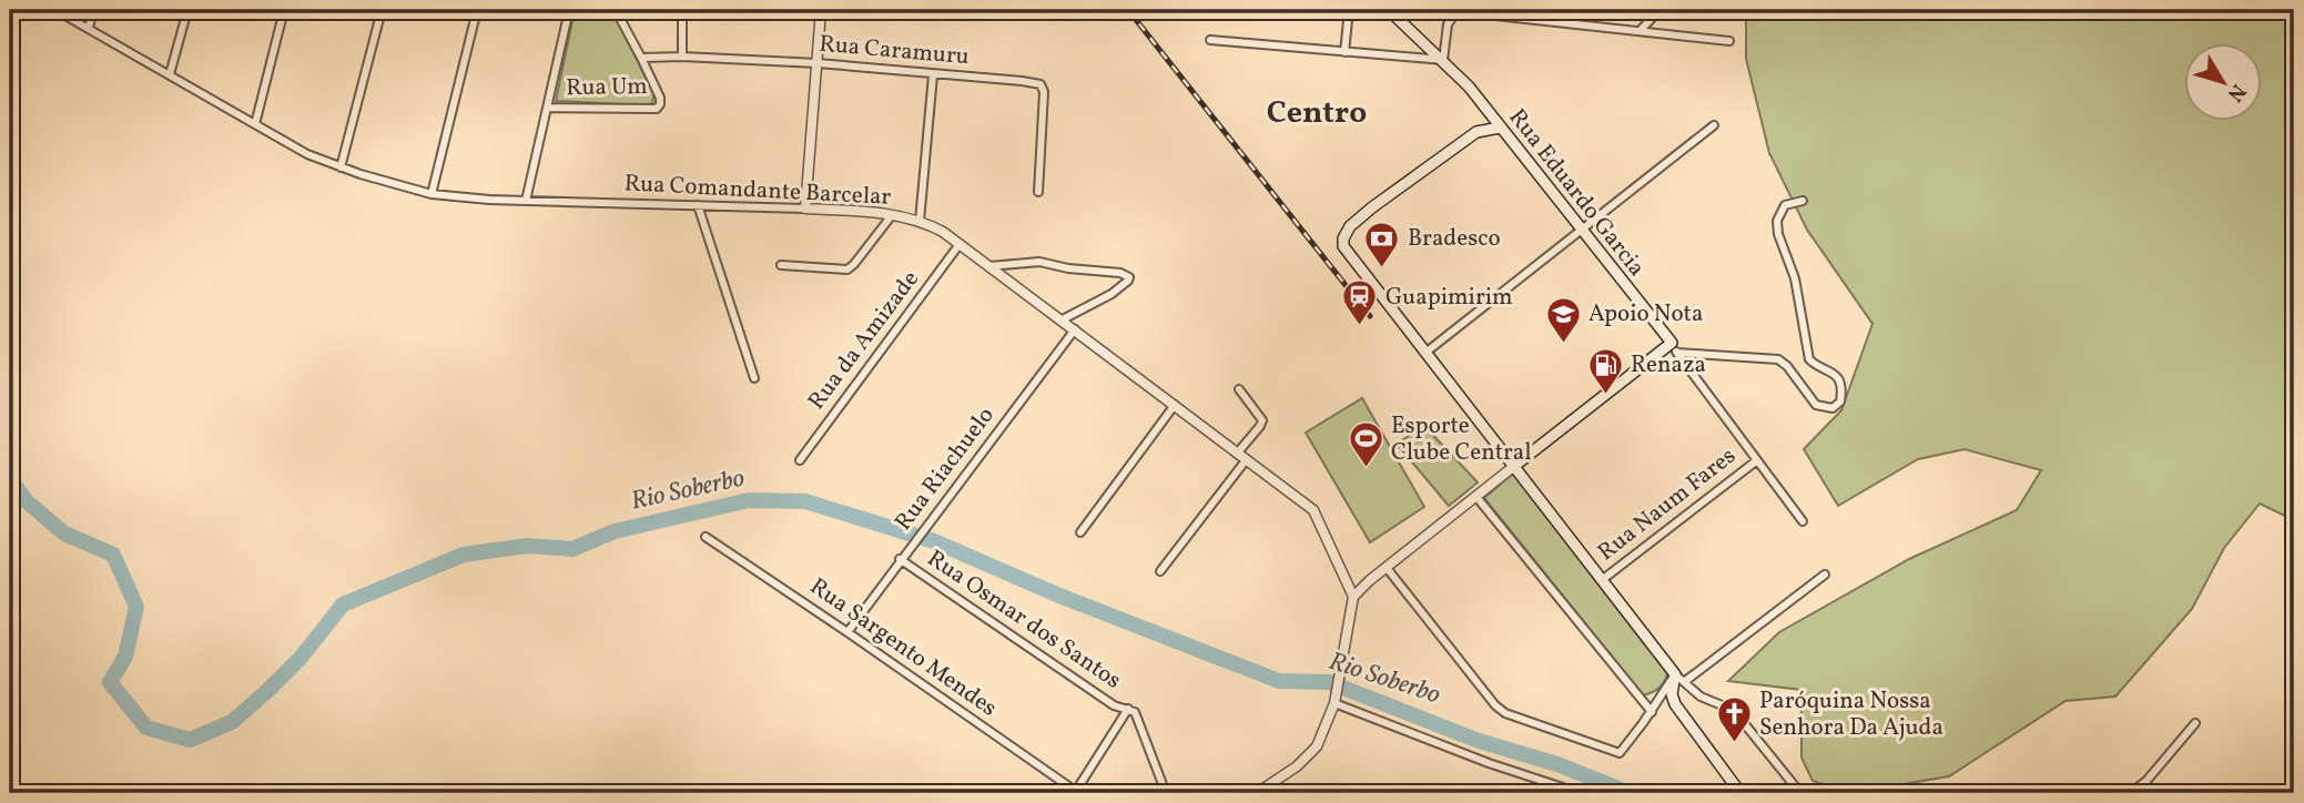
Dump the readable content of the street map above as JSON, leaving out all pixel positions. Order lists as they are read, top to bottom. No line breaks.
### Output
{"streets":{"main road":["Rua Eduardo Garcia"],"street":["Rua Caramuru","Rua Um","Rua Comandante Barcelar","Rua da Amizade","Rua Riachuelo","Rua Naum Fares","Rua Osmar dos Santos","Rua Sargento Mendes"]},"crossings":[["Rua Caramuru","Rua Um"],["Rua Comandante Barcelar","Rua da Amizade"],["Rua Comandante Barcelar","Rua Riachuelo"],["Rua Eduardo Garcia","Rua Naum Fares"],["Rua Riachuelo","Rua Osmar dos Santos"],["Rua Riachuelo","Rua Sargento Mendes"]],"districts":["Centro"],"water":["Rio Soberbo"],"places":{"bank":["Bradesco"],"station":["Guapimirim"],"school or university":["Apoio Nota"],"fuel station":["Renaza"],"sports":["Esporte Clube Central"],"church":["Paróquina Nossa Senhora Da Ajuda"]},"north":"bottom right"}
